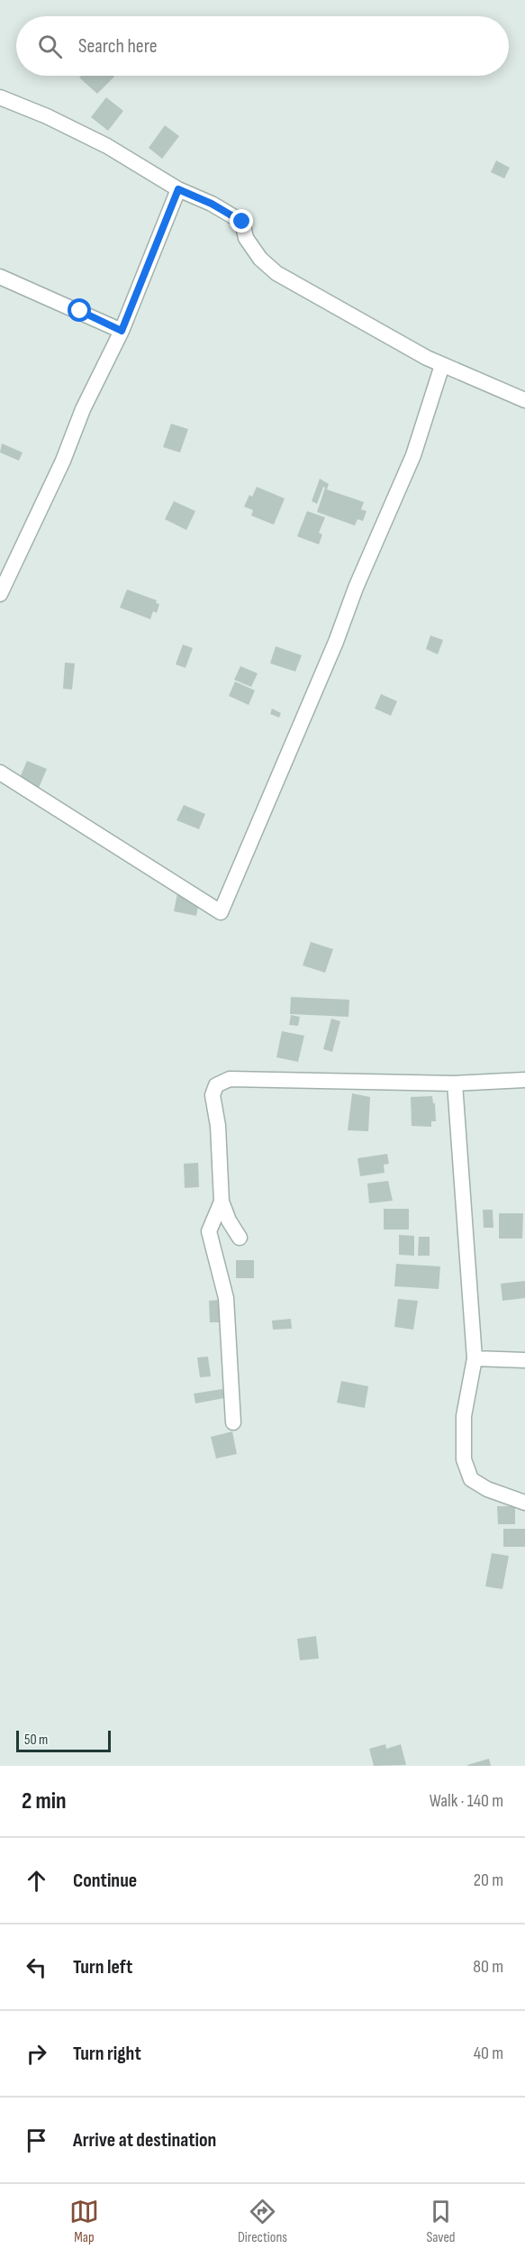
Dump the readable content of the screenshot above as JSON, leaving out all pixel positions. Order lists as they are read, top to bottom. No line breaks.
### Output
{"scale_bar":"50 m","page":{"search":"Search here","scale":"50 m","heading":["2 min","Walk · 140 m"],"list":[["Continue","20 m"],["Turn left","80 m"],["Turn right","40 m"],"Arrive at destination"],"nav":["Map","Directions","Saved"]}}
